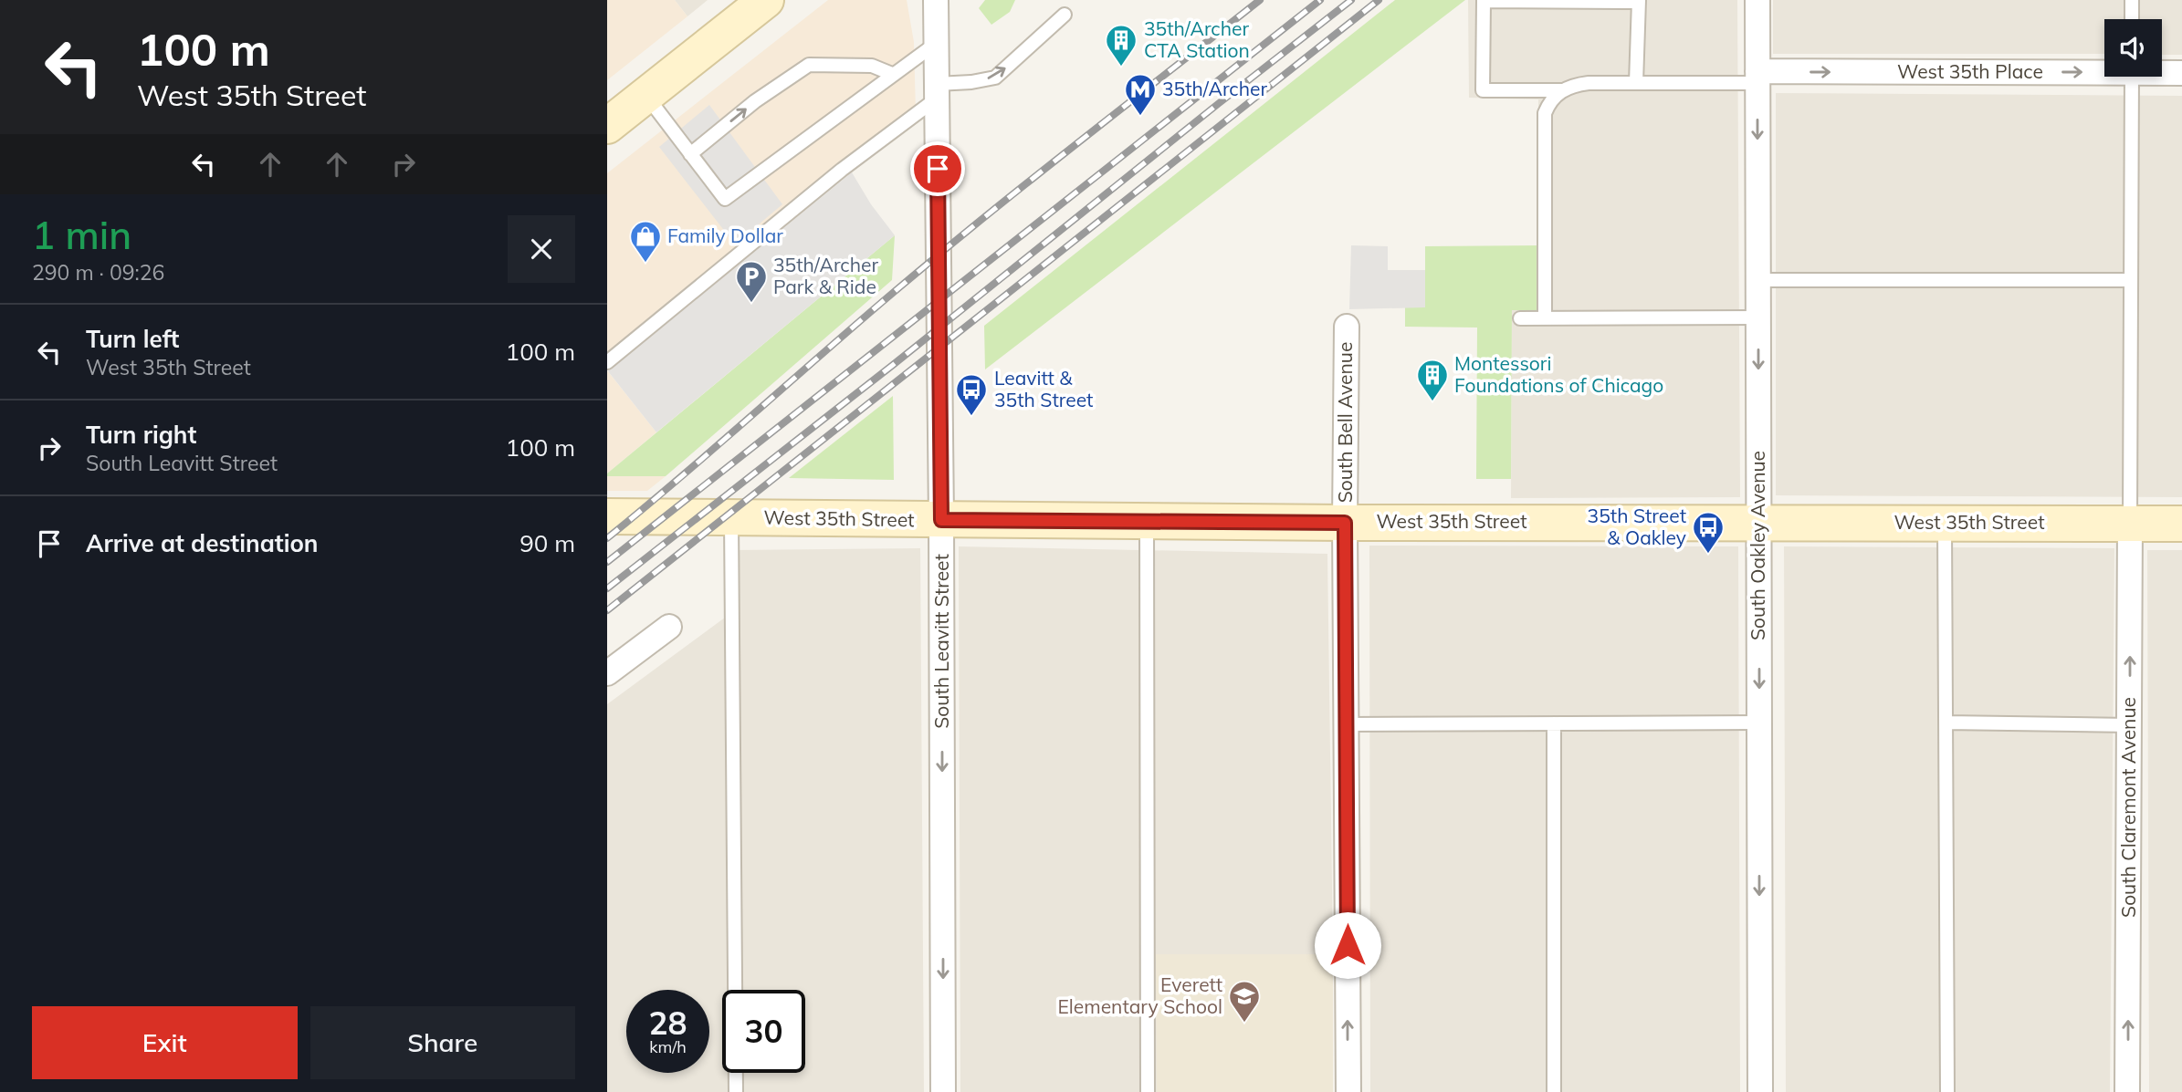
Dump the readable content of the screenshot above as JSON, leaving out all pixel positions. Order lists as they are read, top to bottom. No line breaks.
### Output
{"streets":{"main road":["West 35th Street"],"street":["West 35th Place","South Bell Avenue","South Oakley Avenue","South Leavitt Street","South Claremont Avenue"]},"crossings":[["West 35th Place","South Oakley Avenue"],["South Bell Avenue","West 35th Street"],["West 35th Street","South Oakley Avenue"],["West 35th Street","South Leavitt Street"],["West 35th Street","South Claremont Avenue"]],"one_way":["West 35th Place","South Bell Avenue","South Oakley Avenue","South Leavitt Street","South Claremont Avenue"],"places":{"building":["35th/Archer CTA Station","Montessori Foundations of Chicago"],"metro station":["35th/Archer"],"shop":["Family Dollar"],"parking":["35th/Archer Park & Ride"],"bus stop":["Leavitt & 35th Street","35th Street & Oakley"],"school or university":["Everett Elementary School"]},"page":{"turn":["100 m","West 35th Street"],"heading":["1 min","290 m · 09:26"],"list":[{"name":"Turn left","note":"West 35th Street","value":"100 m"},{"name":"Turn right","note":"South Leavitt Street","value":"100 m"},{"name":"Arrive at destination","value":"90 m"}],"speed":"28 km/h","limit":"30","buttons":["Exit","Share"]}}
